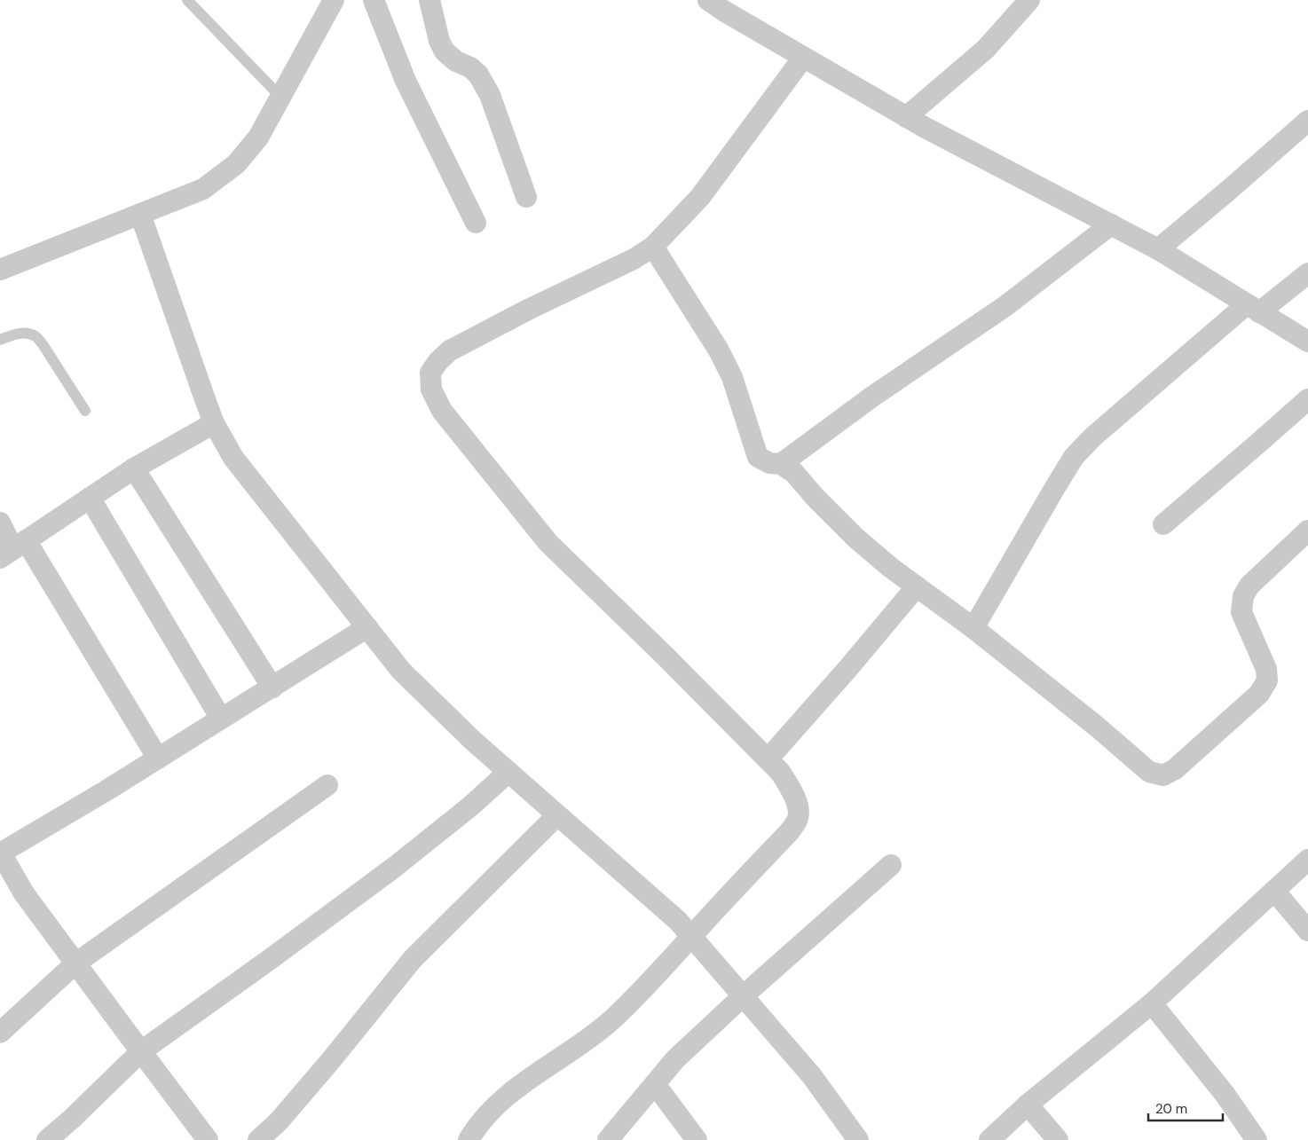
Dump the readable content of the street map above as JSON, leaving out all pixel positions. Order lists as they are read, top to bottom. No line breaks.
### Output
{"scale_bar":"20 m"}
